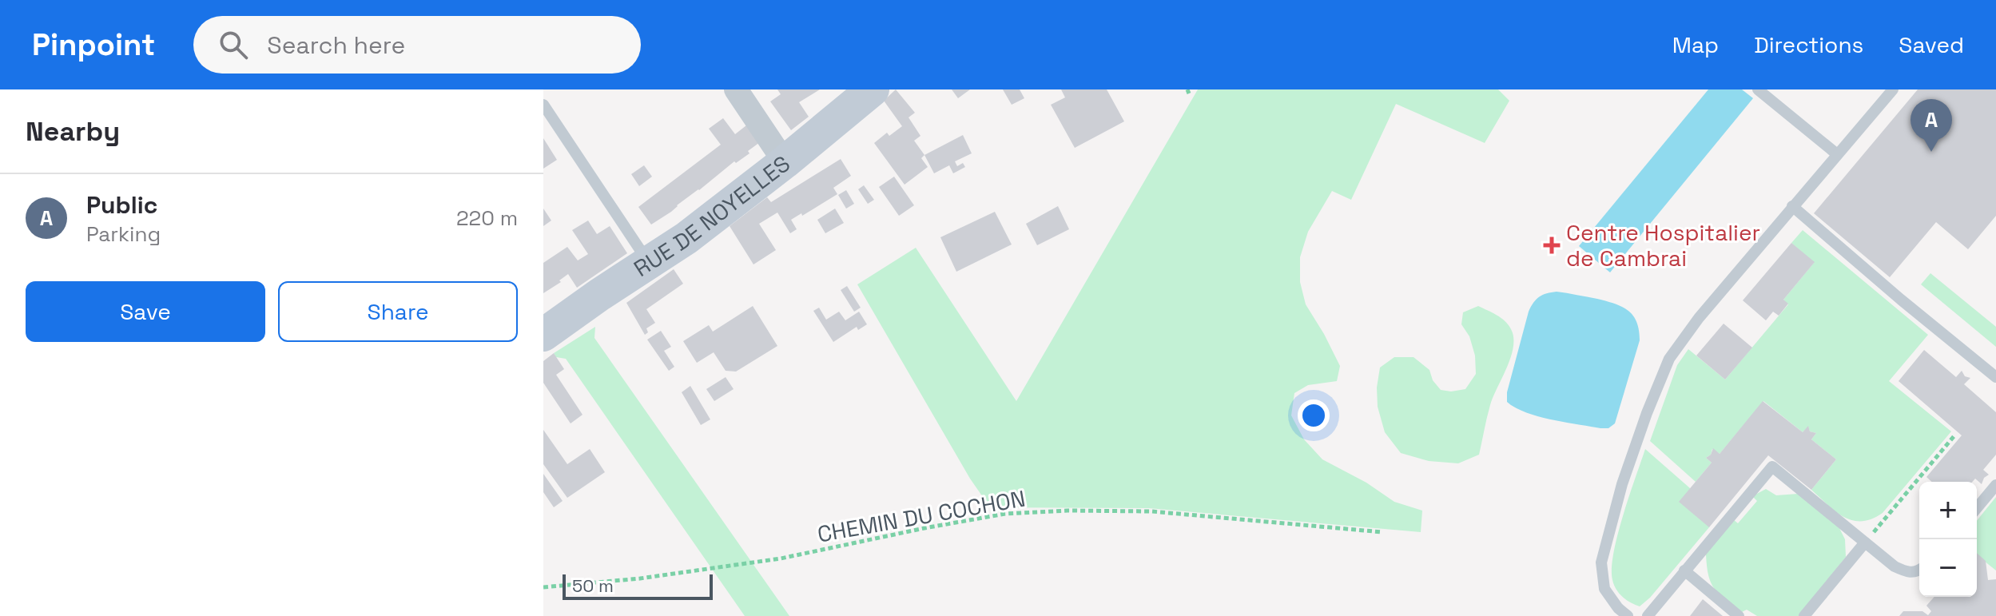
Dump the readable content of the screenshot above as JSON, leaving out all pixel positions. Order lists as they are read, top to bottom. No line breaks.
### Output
{"streets":{"street":["RUE DE NOYELLES"],"path":["CHEMIN DU COCHON"]},"places":{"health":["Centre Hospitalier de Cambrai"]},"scale_bar":"50 m","page":{"header":"Pinpoint","search":"Search here","nav":["Map","Directions","Saved"],"heading":"Nearby","pins":"A","list":[{"mark":"A","name":"Public","note":"Parking","value":"220 m"}],"buttons":["Save","Share"],"map_buttons":["+","−"],"scale":"50 m"}}
